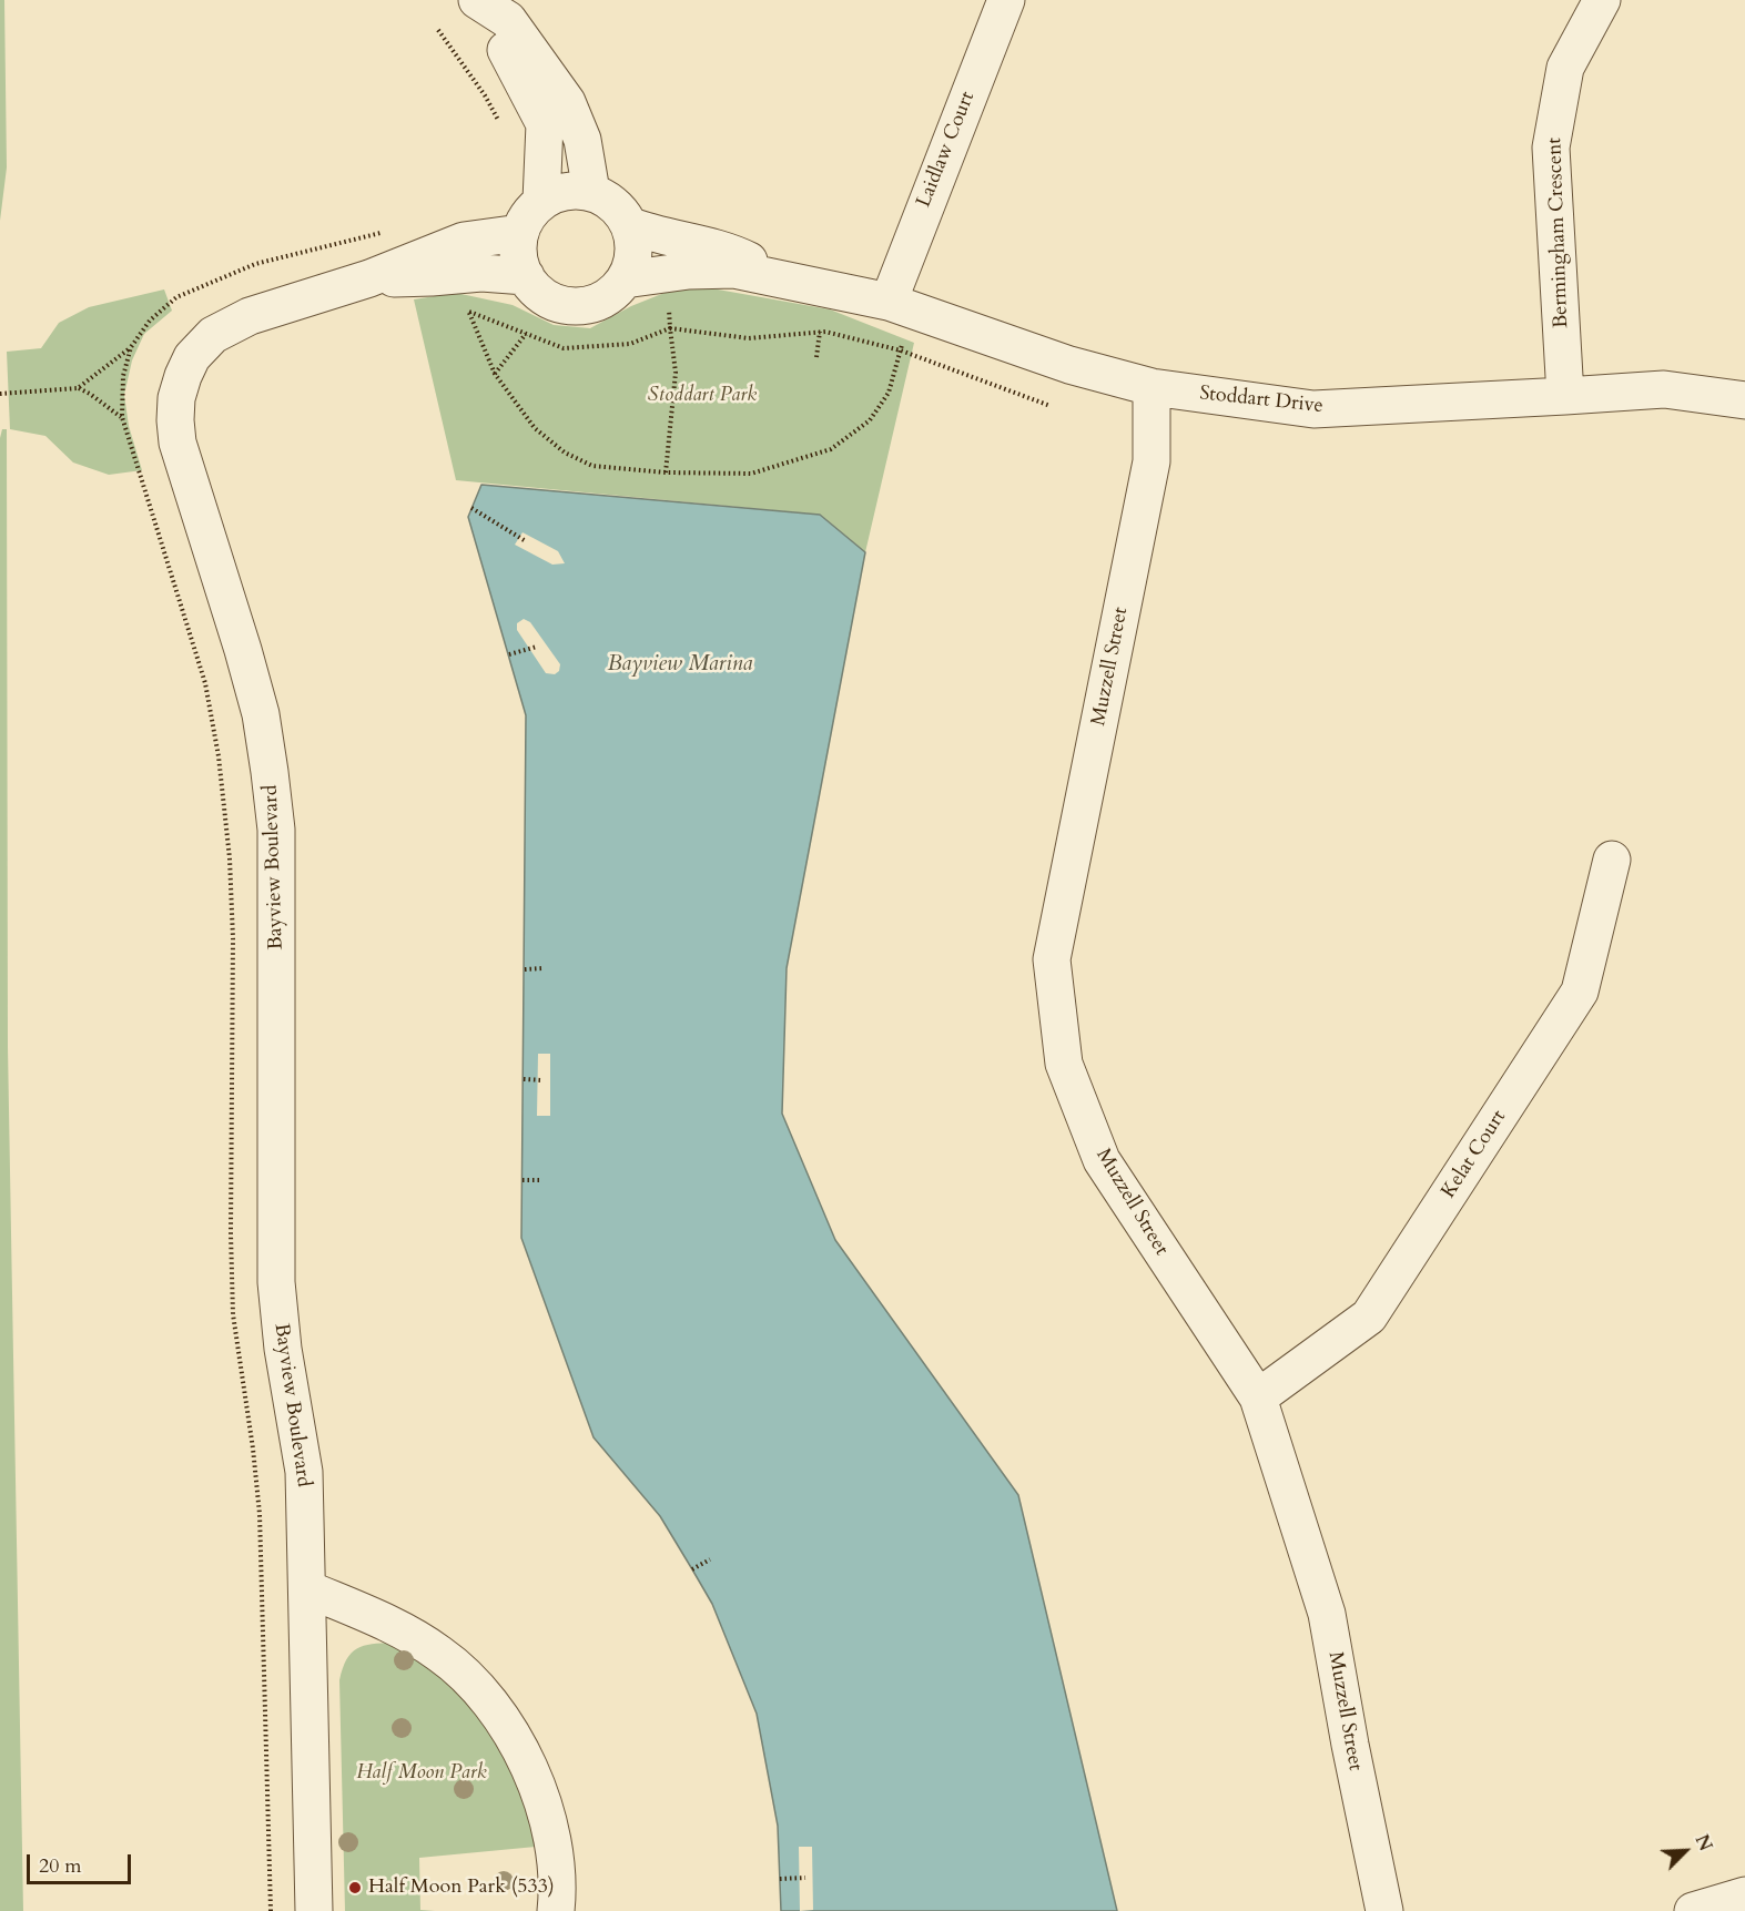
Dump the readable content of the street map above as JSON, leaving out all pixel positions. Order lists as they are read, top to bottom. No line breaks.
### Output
{"streets":{"street":["Laidlaw Court","Bermingham Crescent","Stoddart Drive","Muzzell Street","Bayview Boulevard","Kelat Court"]},"crossings":[["Laidlaw Court","Stoddart Drive"],["Bermingham Crescent","Stoddart Drive"],["Stoddart Drive","Muzzell Street"],["Stoddart Drive","Bayview Boulevard"],["Muzzell Street","Kelat Court"]],"water":["Bayview Marina"],"parks":["Stoddart Park","Half Moon Park"],"places":["Half Moon Park (533)"],"scale_bar":"20 m","north":"top right"}
